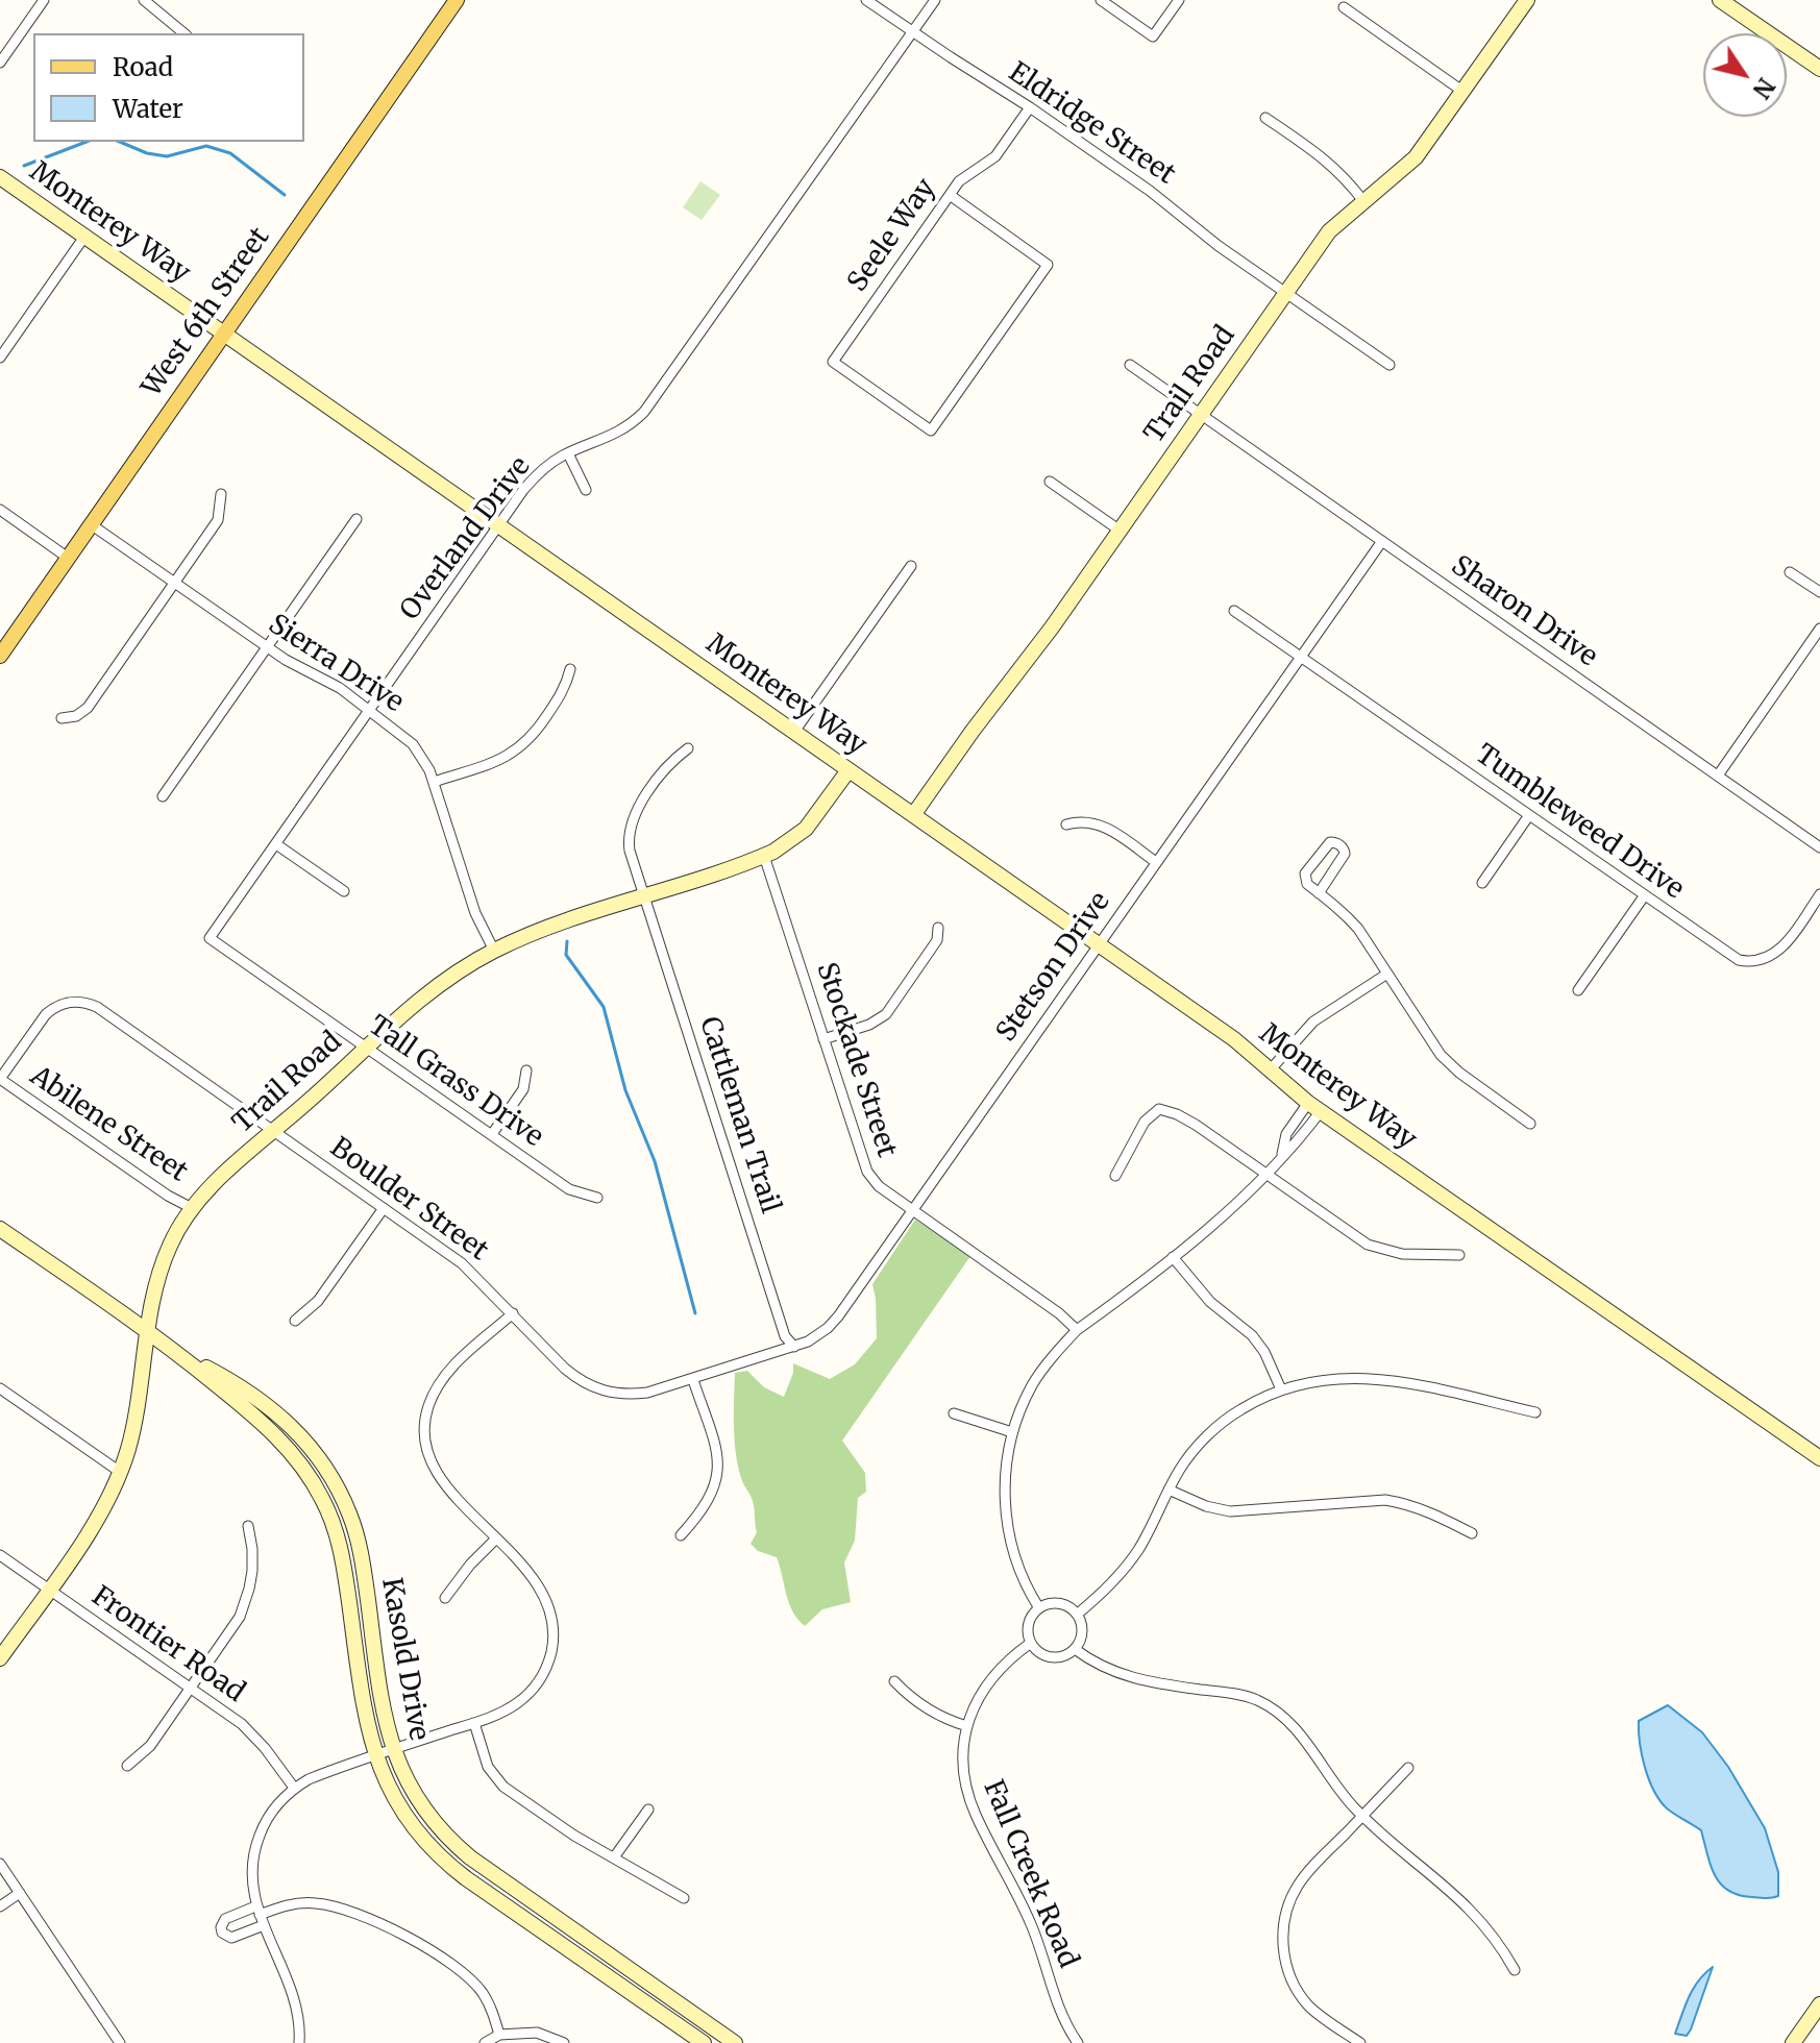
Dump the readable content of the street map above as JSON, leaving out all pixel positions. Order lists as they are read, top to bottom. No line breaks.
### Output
{"streets":{"main road":["West 6th Street"],"street":["Eldridge Street","Monterey Way","Seele Way","Trail Road","Overland Drive","Sharon Drive","Sierra Drive","Tumbleweed Drive","Stetson Drive","Stockade Street","Tall Grass Drive","Cattleman Trail","Abilene Street","Boulder Street","Frontier Road","Kasold Drive","Fall Creek Road"]},"crossings":[["Eldridge Street","Seele Way"],["Eldridge Street","Trail Road"],["Eldridge Street","Overland Drive"],["Monterey Way","West 6th Street"],["Monterey Way","Trail Road"],["Monterey Way","Overland Drive"],["Monterey Way","Stetson Drive"],["West 6th Street","Sierra Drive"],["Trail Road","Sharon Drive"],["Trail Road","Sierra Drive"],["Trail Road","Stockade Street"],["Trail Road","Tall Grass Drive"],["Trail Road","Cattleman Trail"],["Trail Road","Abilene Street"],["Trail Road","Boulder Street"],["Trail Road","Frontier Road"],["Trail Road","Kasold Drive"],["Overland Drive","Sierra Drive"],["Overland Drive","Tall Grass Drive"],["Sharon Drive","Stetson Drive"],["Tumbleweed Drive","Stetson Drive"],["Stetson Drive","Stockade Street"],["Stetson Drive","Cattleman Trail"],["Stetson Drive","Boulder Street"],["Abilene Street","Boulder Street"]],"legend":["Road","Water"],"north":"bottom right"}
